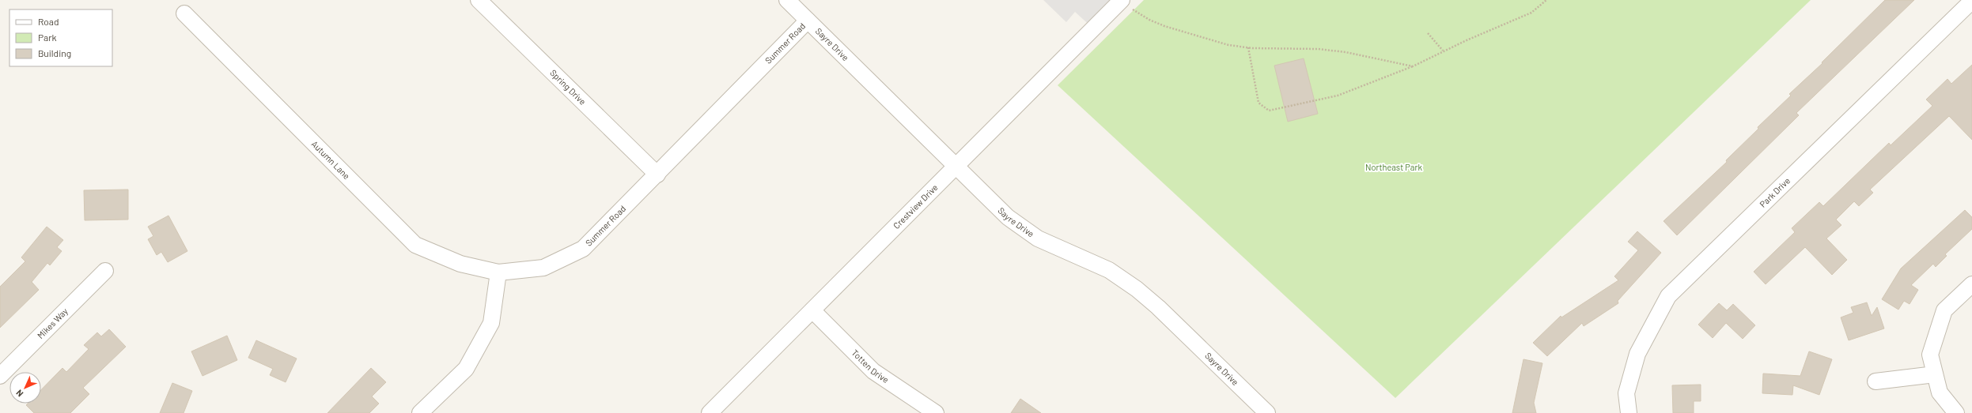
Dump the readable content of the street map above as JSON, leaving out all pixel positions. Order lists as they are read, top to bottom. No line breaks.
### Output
{"streets":{"street":["Summer Road","Sayre Drive","Spring Drive","Autumn Lane","Park Drive","Crestview Drive","Mikes Way","Totten Drive"]},"crossings":[["Summer Road","Sayre Drive"],["Summer Road","Spring Drive"],["Summer Road","Autumn Lane"],["Sayre Drive","Crestview Drive"],["Crestview Drive","Totten Drive"]],"parks":["Northeast Park"],"legend":["Road","Park","Building"],"north":"bottom left"}
